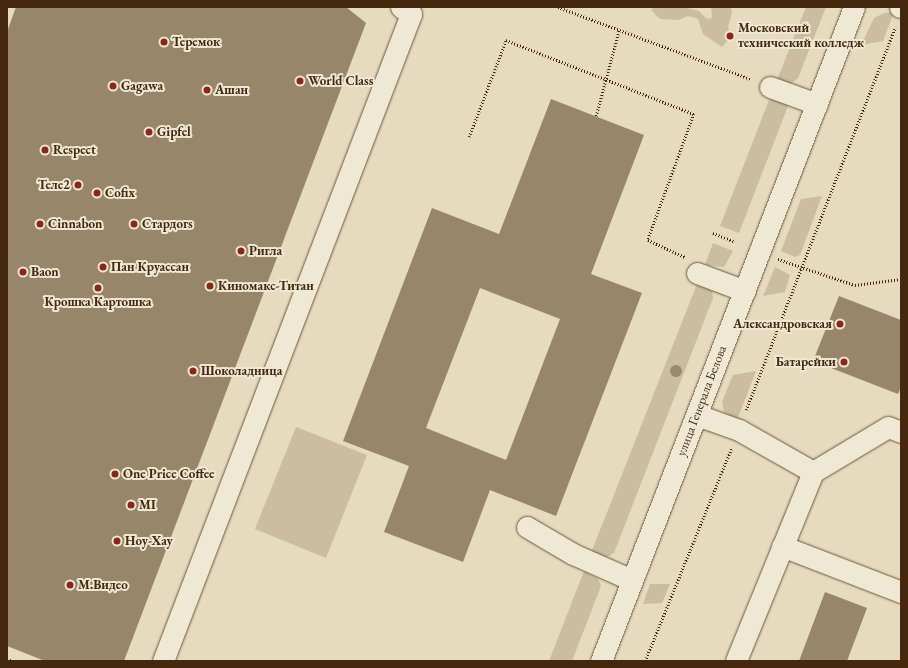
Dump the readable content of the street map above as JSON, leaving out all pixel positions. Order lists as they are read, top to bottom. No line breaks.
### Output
{"streets":{"street":["улица Генерала Белова"]},"places":["Московский технический колледж","Теремок","World Class","Gagawa","Ашан","Gipfel","Respect","Теле2","Cofix","Cinnabon","Стардогs","Ригла","Пан Круассан","Baon","Киномакс-Титан","Крошка Картошка","Александровская","Батарейки","Шоколадница","One Price Coffee","MI","Ноу-Хау","М.Видео"]}
